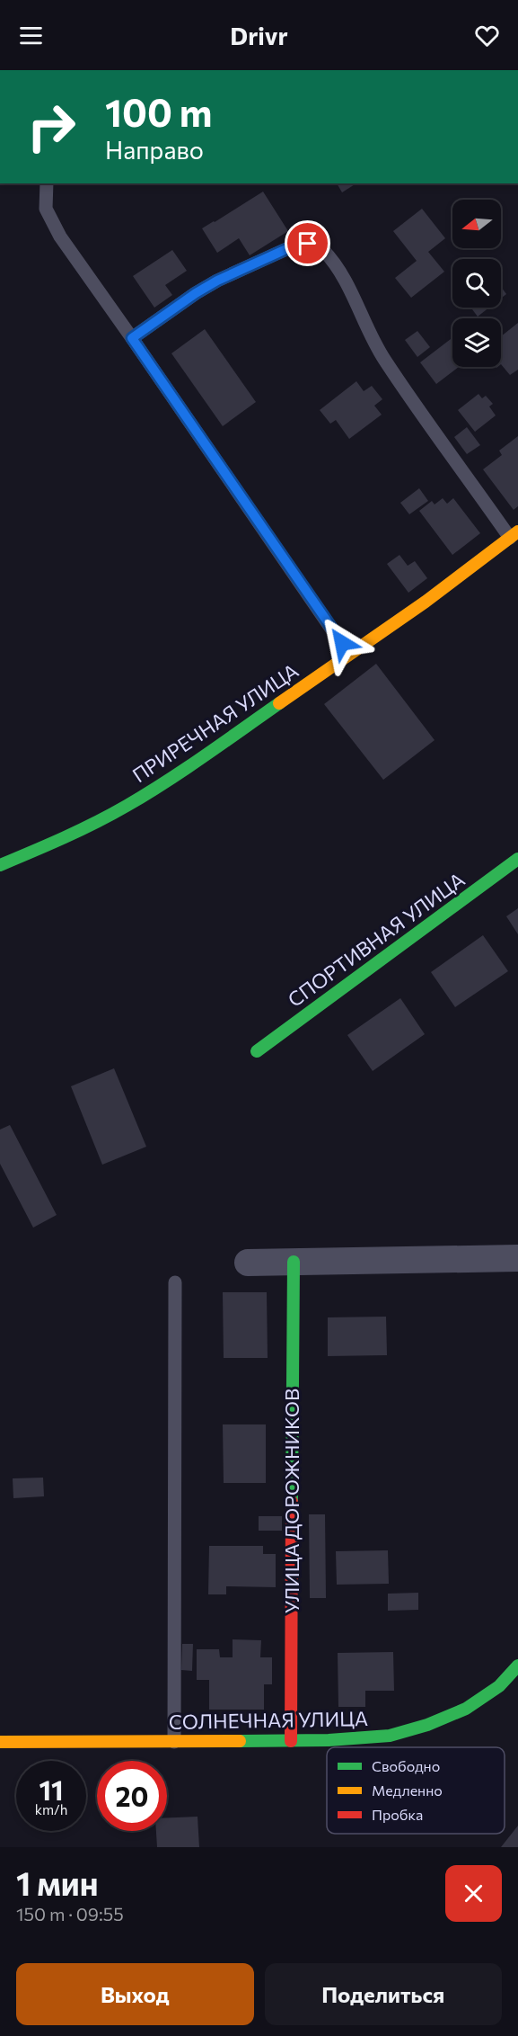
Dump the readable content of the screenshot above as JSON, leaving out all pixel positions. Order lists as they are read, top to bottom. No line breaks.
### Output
{"streets":{"street":["ПРИРЕЧНАЯ УЛИЦА","СПОРТИВНАЯ УЛИЦА","УЛИЦА ДОРОЖНИКОВ","СОЛНЕЧНАЯ УЛИЦА"]},"crossings":[["УЛИЦА ДОРОЖНИКОВ","СОЛНЕЧНАЯ УЛИЦА"]],"legend":["Свободно","Медленно","Пробка"],"north":"left","page":{"header":"Drivr","turn":["100 m","Направо"],"speed":"11 km/h","limit":"20","heading":["1 мин","150 m · 09:55"],"buttons":["Выход","Поделиться"]}}
